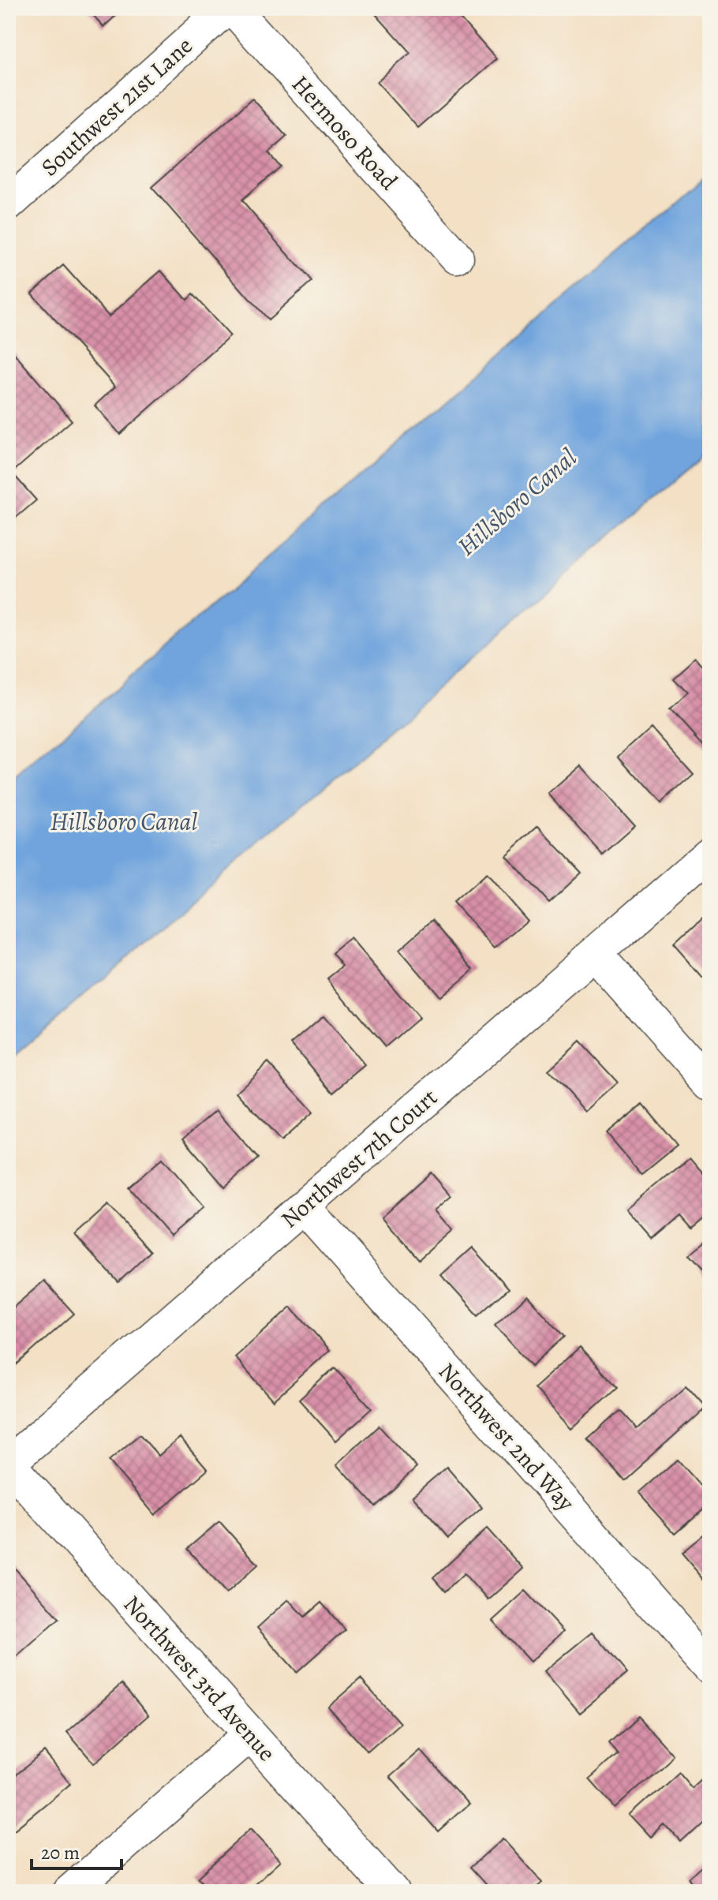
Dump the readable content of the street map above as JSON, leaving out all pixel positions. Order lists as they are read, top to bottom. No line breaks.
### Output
{"streets":{"street":["Southwest 21st Lane","Hermoso Road","Northwest 7th Court","Northwest 2nd Way","Northwest 3rd Avenue"]},"crossings":[["Northwest 7th Court","Northwest 2nd Way"],["Northwest 7th Court","Northwest 3rd Avenue"]],"water":["Hillsboro Canal"],"scale_bar":"20 m"}
